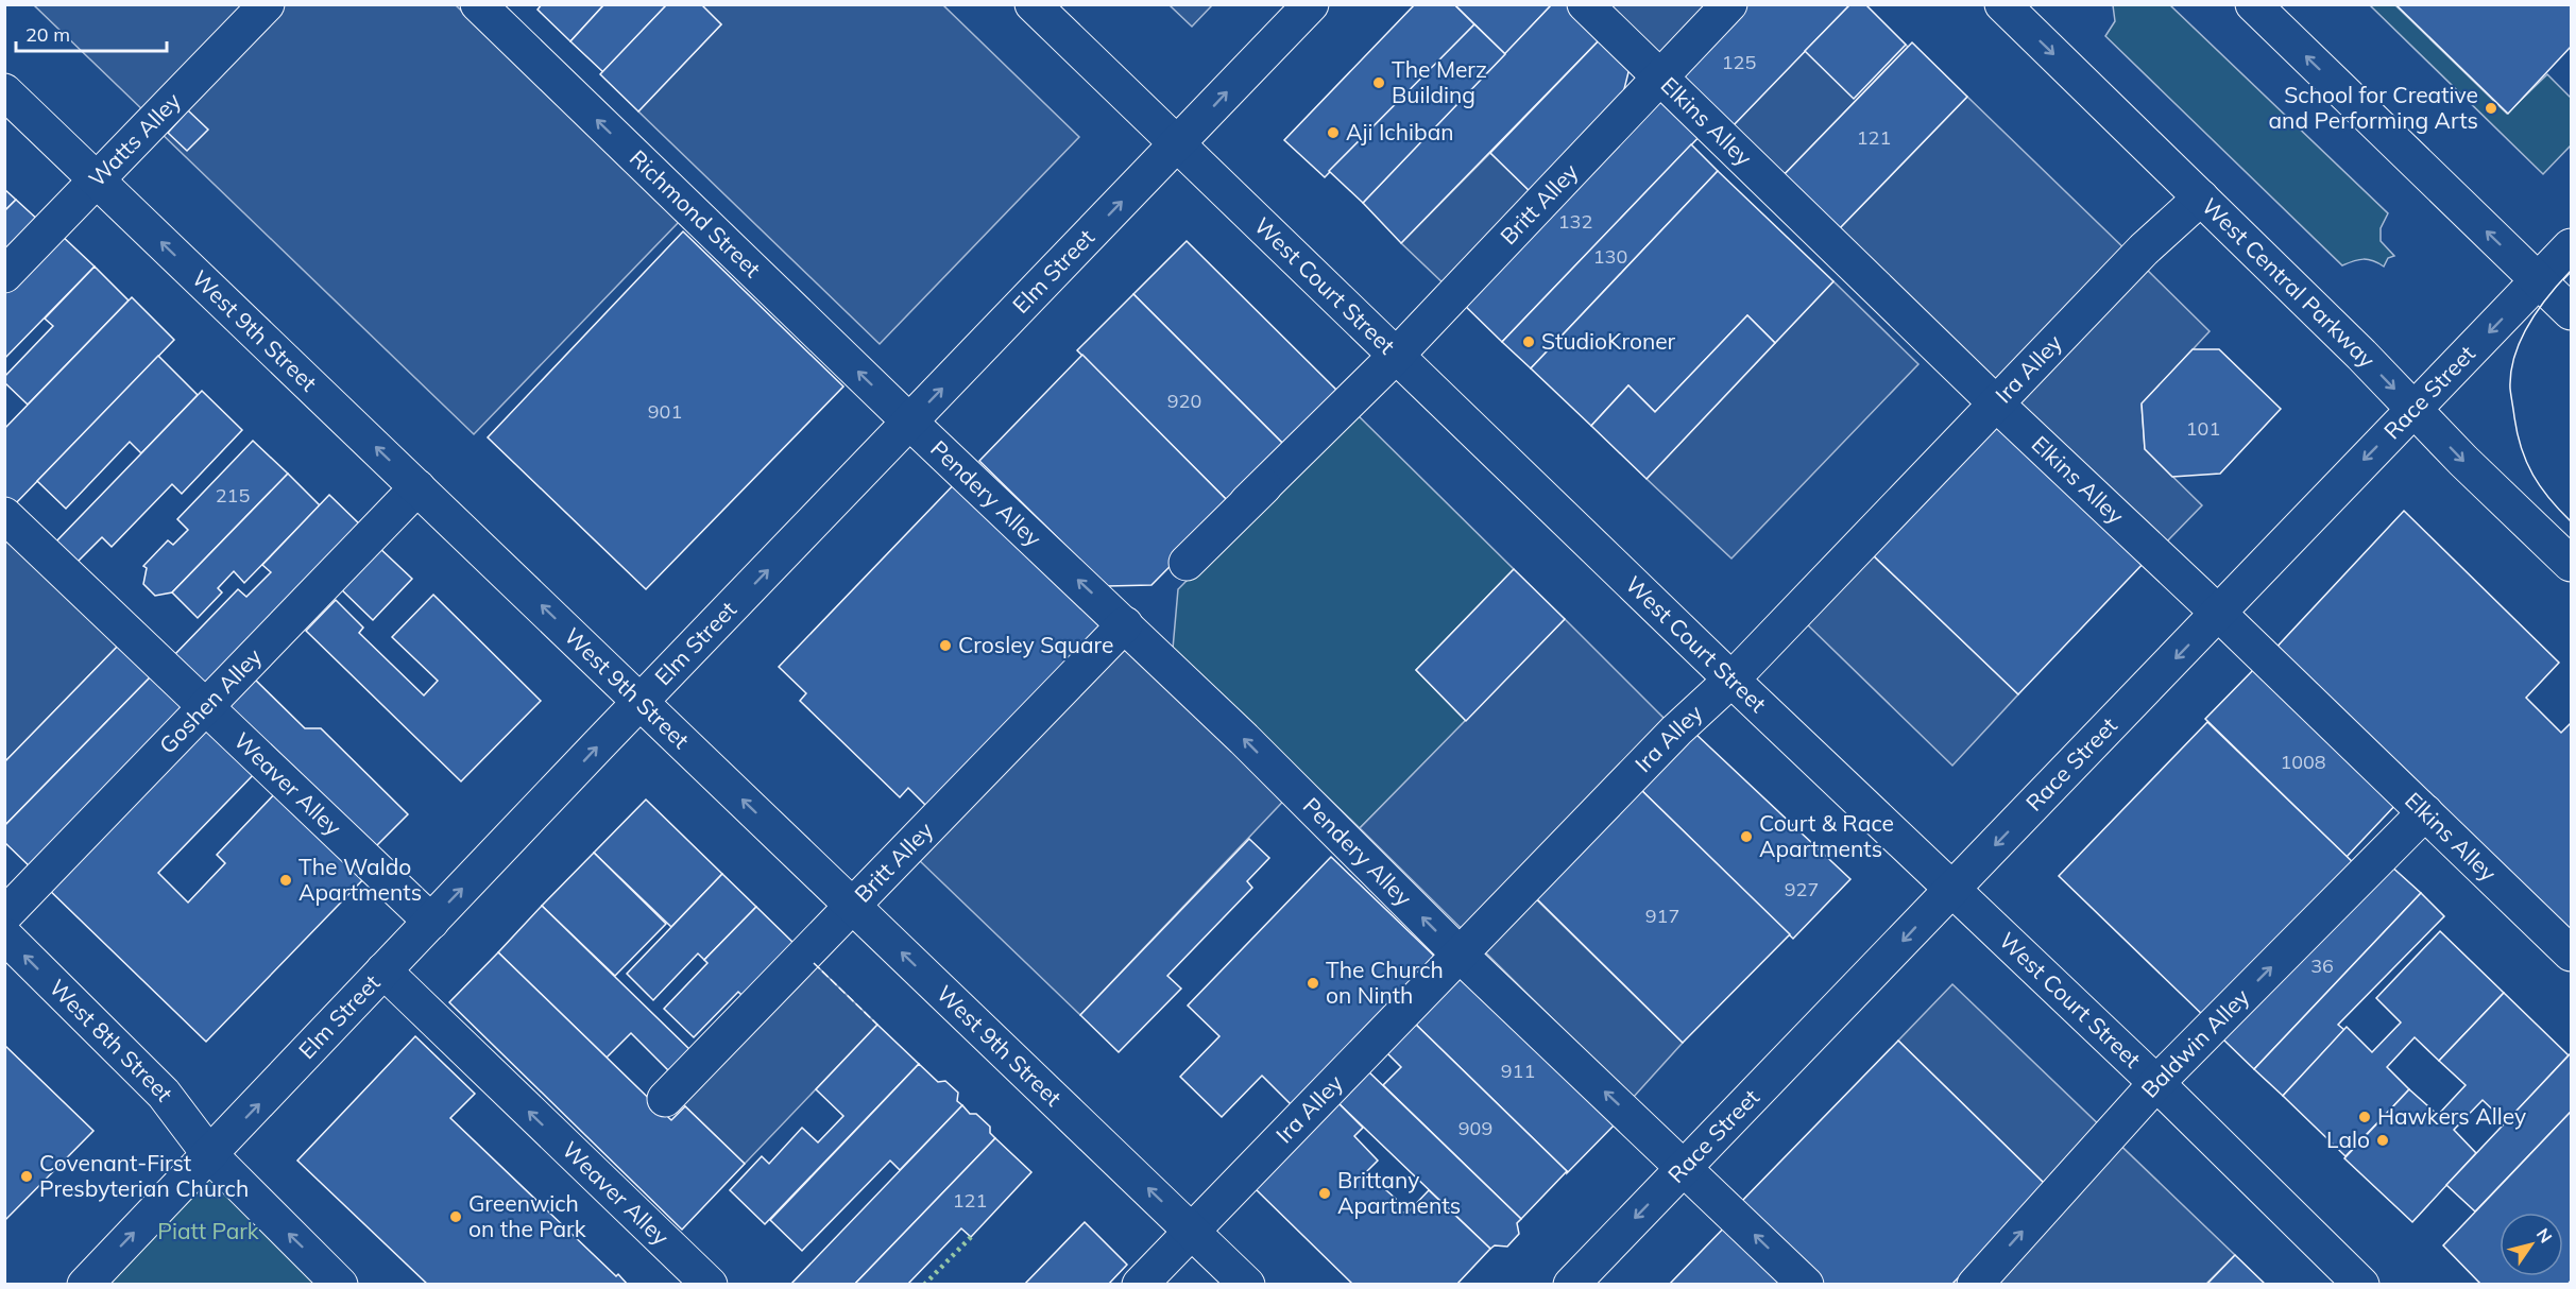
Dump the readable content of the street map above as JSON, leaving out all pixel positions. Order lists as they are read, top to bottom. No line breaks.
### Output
{"streets":{"main road":["Elkins Alley","Watts Alley","Britt Alley","Richmond Street","Elm Street","West Central Parkway","West Court Street","West 9th Street","Ira Alley","Race Street","Pendery Alley","Goshen Alley","Weaver Alley","West 8th Street","Baldwin Alley"]},"crossings":[["Elkins Alley","Britt Alley"],["Elkins Alley","Ira Alley"],["Elkins Alley","Race Street"],["Elkins Alley","Baldwin Alley"],["Watts Alley","West 9th Street"],["Britt Alley","West Court Street"],["Britt Alley","West 9th Street"],["Britt Alley","Pendery Alley"],["Richmond Street","Elm Street"],["Richmond Street","Pendery Alley"],["Elm Street","West Court Street"],["Elm Street","West 9th Street"],["Elm Street","Pendery Alley"],["Elm Street","Weaver Alley"],["Elm Street","West 8th Street"],["West Central Parkway","Ira Alley"],["West Central Parkway","Race Street"],["West Court Street","Ira Alley"],["West Court Street","Race Street"],["West Court Street","Baldwin Alley"],["West 9th Street","Ira Alley"],["West 9th Street","Goshen Alley"],["Ira Alley","Pendery Alley"],["Race Street","Pendery Alley"],["Goshen Alley","Weaver Alley"]],"one_way":["Richmond Street","Elm Street","West 9th Street","Race Street","Pendery Alley","Weaver Alley","West 8th Street","Baldwin Alley"],"parks":["Piatt Park"],"places":["The Merz Building","School for Creative and Performing Arts","Aji Ichiban","StudioKroner","Crosley Square","Court & Race Apartments","The Waldo Apartments","The Church on Ninth","Hawkers Alley","Lalo","Covenant-First Presbyterian Church","Brittany Apartments","Greenwich on the Park"],"house_numbers":["125","121","132","130","920","901","101","215","1008","927","917","36","911","909","121"],"scale_bar":"20 m","north":"top right"}
